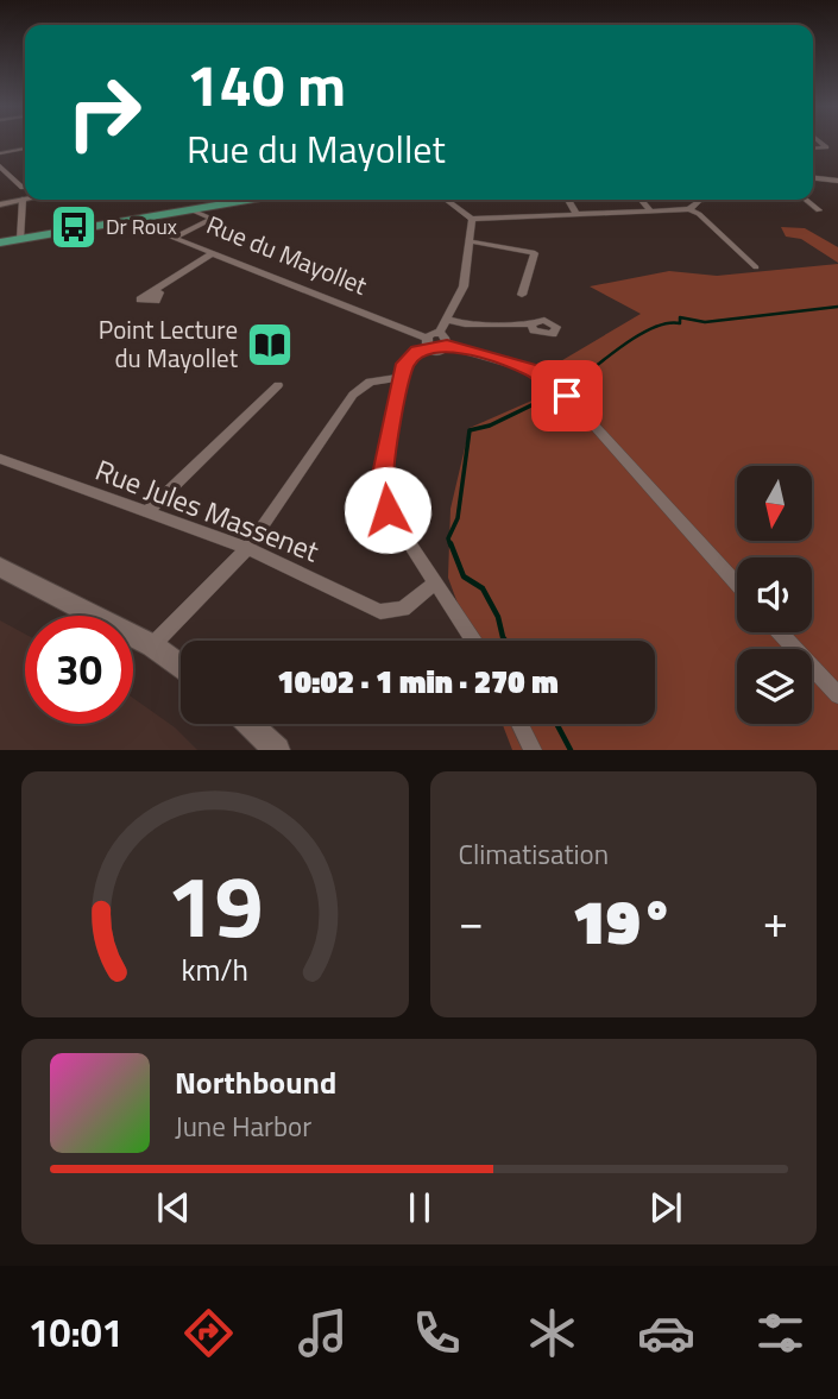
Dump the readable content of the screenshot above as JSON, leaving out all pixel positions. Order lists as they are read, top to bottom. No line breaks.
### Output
{"streets":{"street":["Rue du Mayollet","Rue Jules Massenet"]},"places":{"bus stop":["Dr Roux"],"library":["Point Lecture du Mayollet"]},"north":"bottom","page":{"turn":["140 m","Rue du Mayollet"],"limit":"30","trip":"10:02 · 1 min · 270 m","tile":"Climatisation","heat":["−","19°","+"],"song":["Northbound","June Harbor"],"tabs":"10:01","gauge":["19","km/h"]}}
